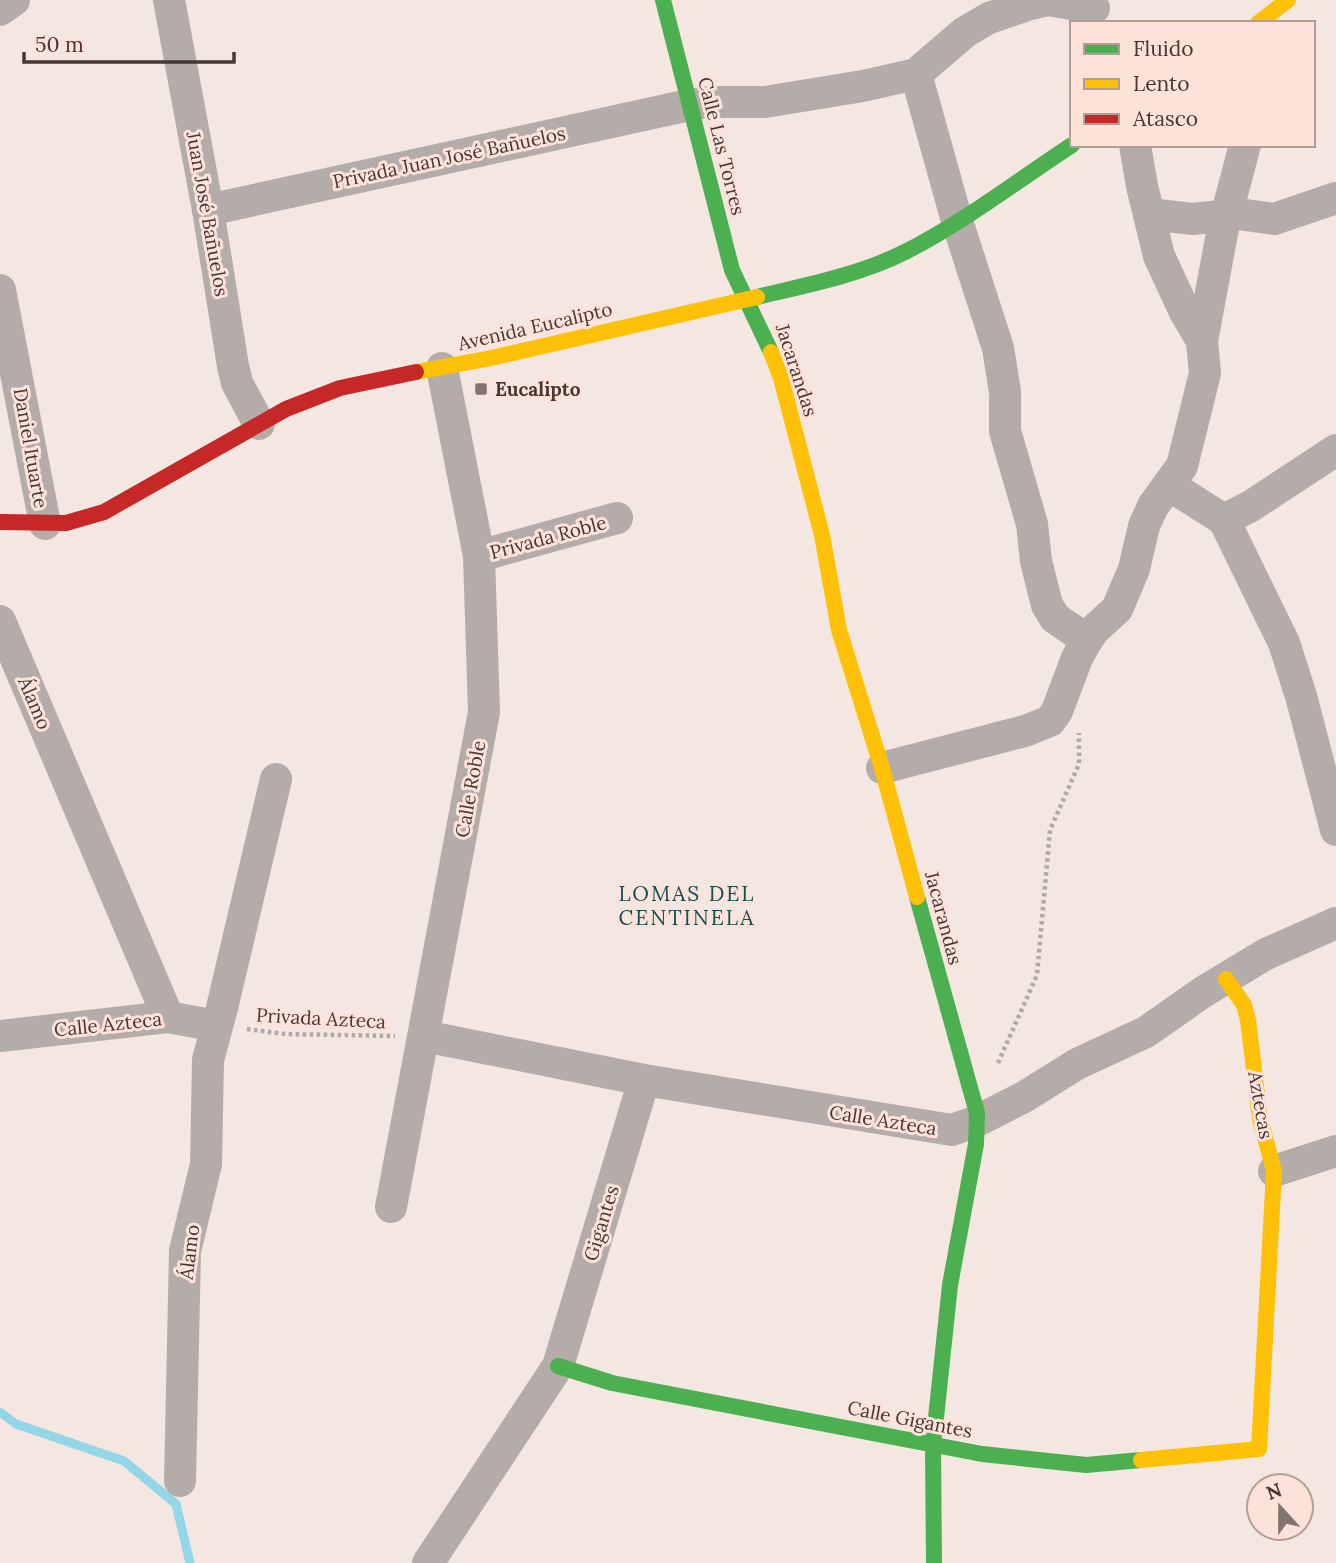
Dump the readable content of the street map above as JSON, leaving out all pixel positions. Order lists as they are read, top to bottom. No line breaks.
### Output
{"streets":{"street":["Calle Las Torres","Privada Juan José Bañuelos","Juan José Bañuelos","Avenida Eucalipto","Jacarandas","Daniel Ituarte","Privada Roble","Álamo","Calle Roble","Calle Azteca","Aztecas","Gigantes","Calle Gigantes"],"path":["Privada Azteca"]},"crossings":[["Calle Las Torres","Privada Juan José Bañuelos"],["Calle Las Torres","Avenida Eucalipto"],["Calle Las Torres","Jacarandas"],["Privada Juan José Bañuelos","Juan José Bañuelos"],["Juan José Bañuelos","Avenida Eucalipto"],["Avenida Eucalipto","Jacarandas"],["Avenida Eucalipto","Daniel Ituarte"],["Avenida Eucalipto","Calle Roble"],["Jacarandas","Calle Azteca"],["Jacarandas","Calle Gigantes"],["Privada Roble","Calle Roble"],["Álamo","Privada Azteca"],["Álamo","Calle Azteca"],["Calle Roble","Privada Azteca"],["Calle Roble","Calle Azteca"],["Privada Azteca","Calle Azteca"],["Calle Azteca","Aztecas"],["Calle Azteca","Gigantes"],["Aztecas","Calle Gigantes"],["Gigantes","Calle Gigantes"]],"districts":["LOMAS DEL CENTINELA"],"places":{"transit":["Eucalipto"]},"legend":["Fluido","Lento","Atasco"],"scale_bar":"50 m","north":"top"}
